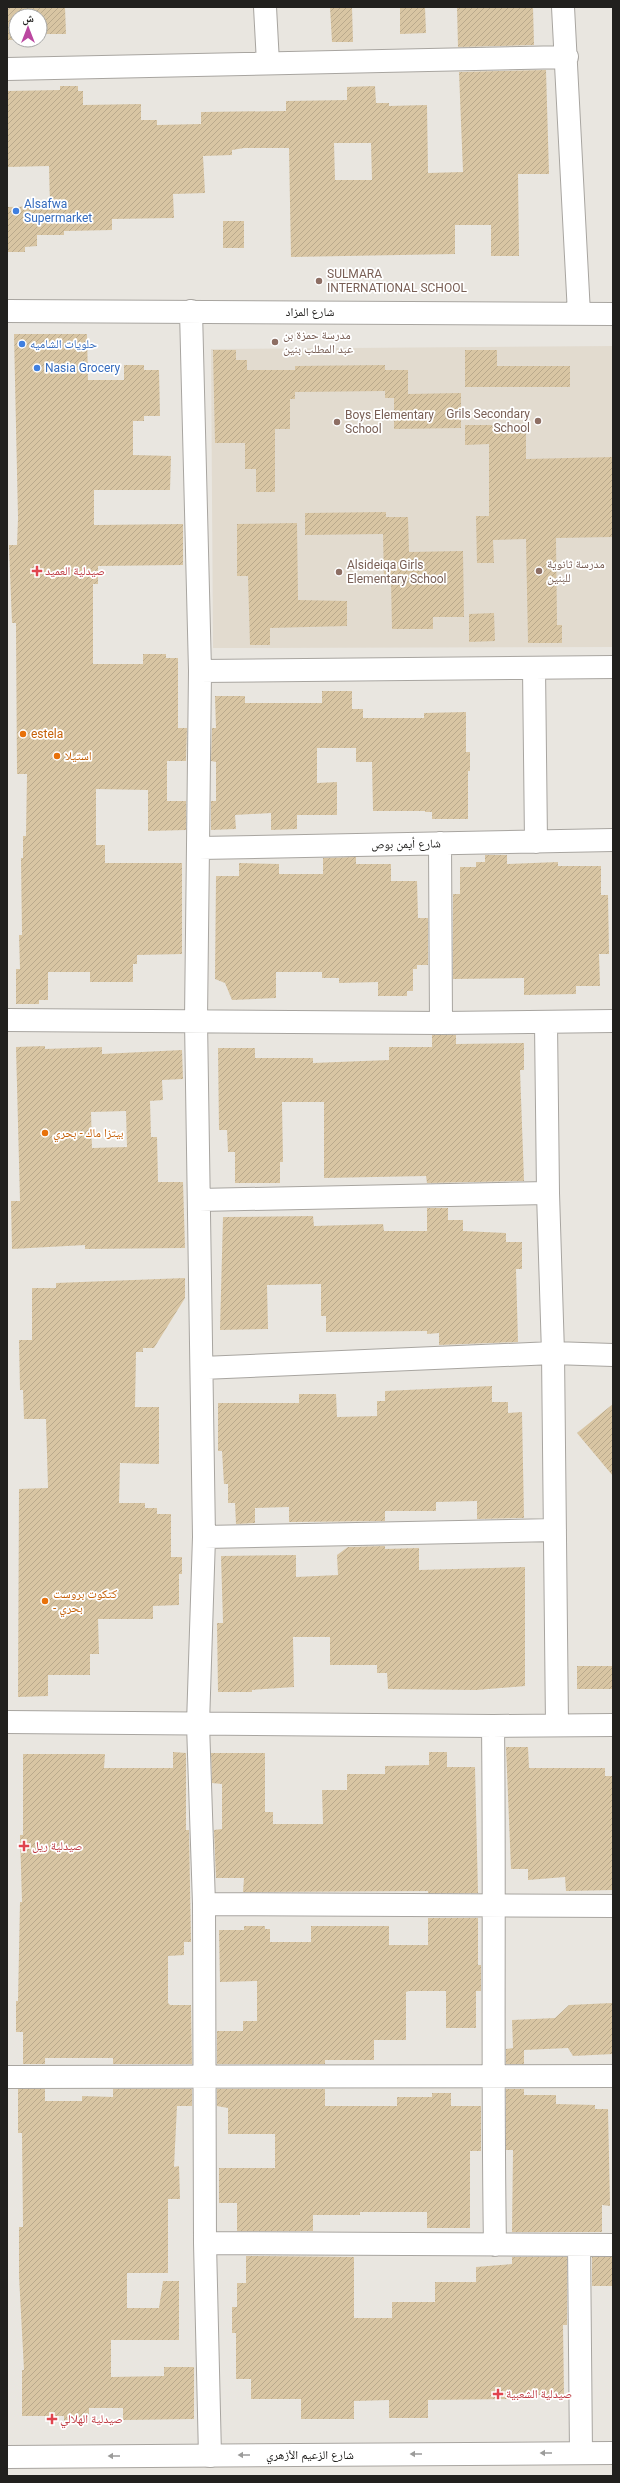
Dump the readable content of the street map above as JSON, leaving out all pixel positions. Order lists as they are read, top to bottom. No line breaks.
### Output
{"streets":{"street":["شارع المزاد","شارع أيمن بوص","شارع الزعيم الأزهري"]},"one_way":["شارع الزعيم الأزهري"],"places":{"other":["Alsafwa Supermarket","SULMARA INTERNATIONAL SCHOOL","مدرسة حمزة بن عبد المطلب بنين","حلويات الشاميه","Nasia Grocery","Grils Secondary School","Boys Elementary School","مدرسة ثانوية للبنين","Alsideiqa Girls Elementary School","estela","استيلا","بيتزا ماك - بحري","كتكوت بروست - بحري"],"health":["صيدلية العميد","صيدلية ريل","صيدلية الشعبية","صيدلية الهلالي"]},"north":"top"}
